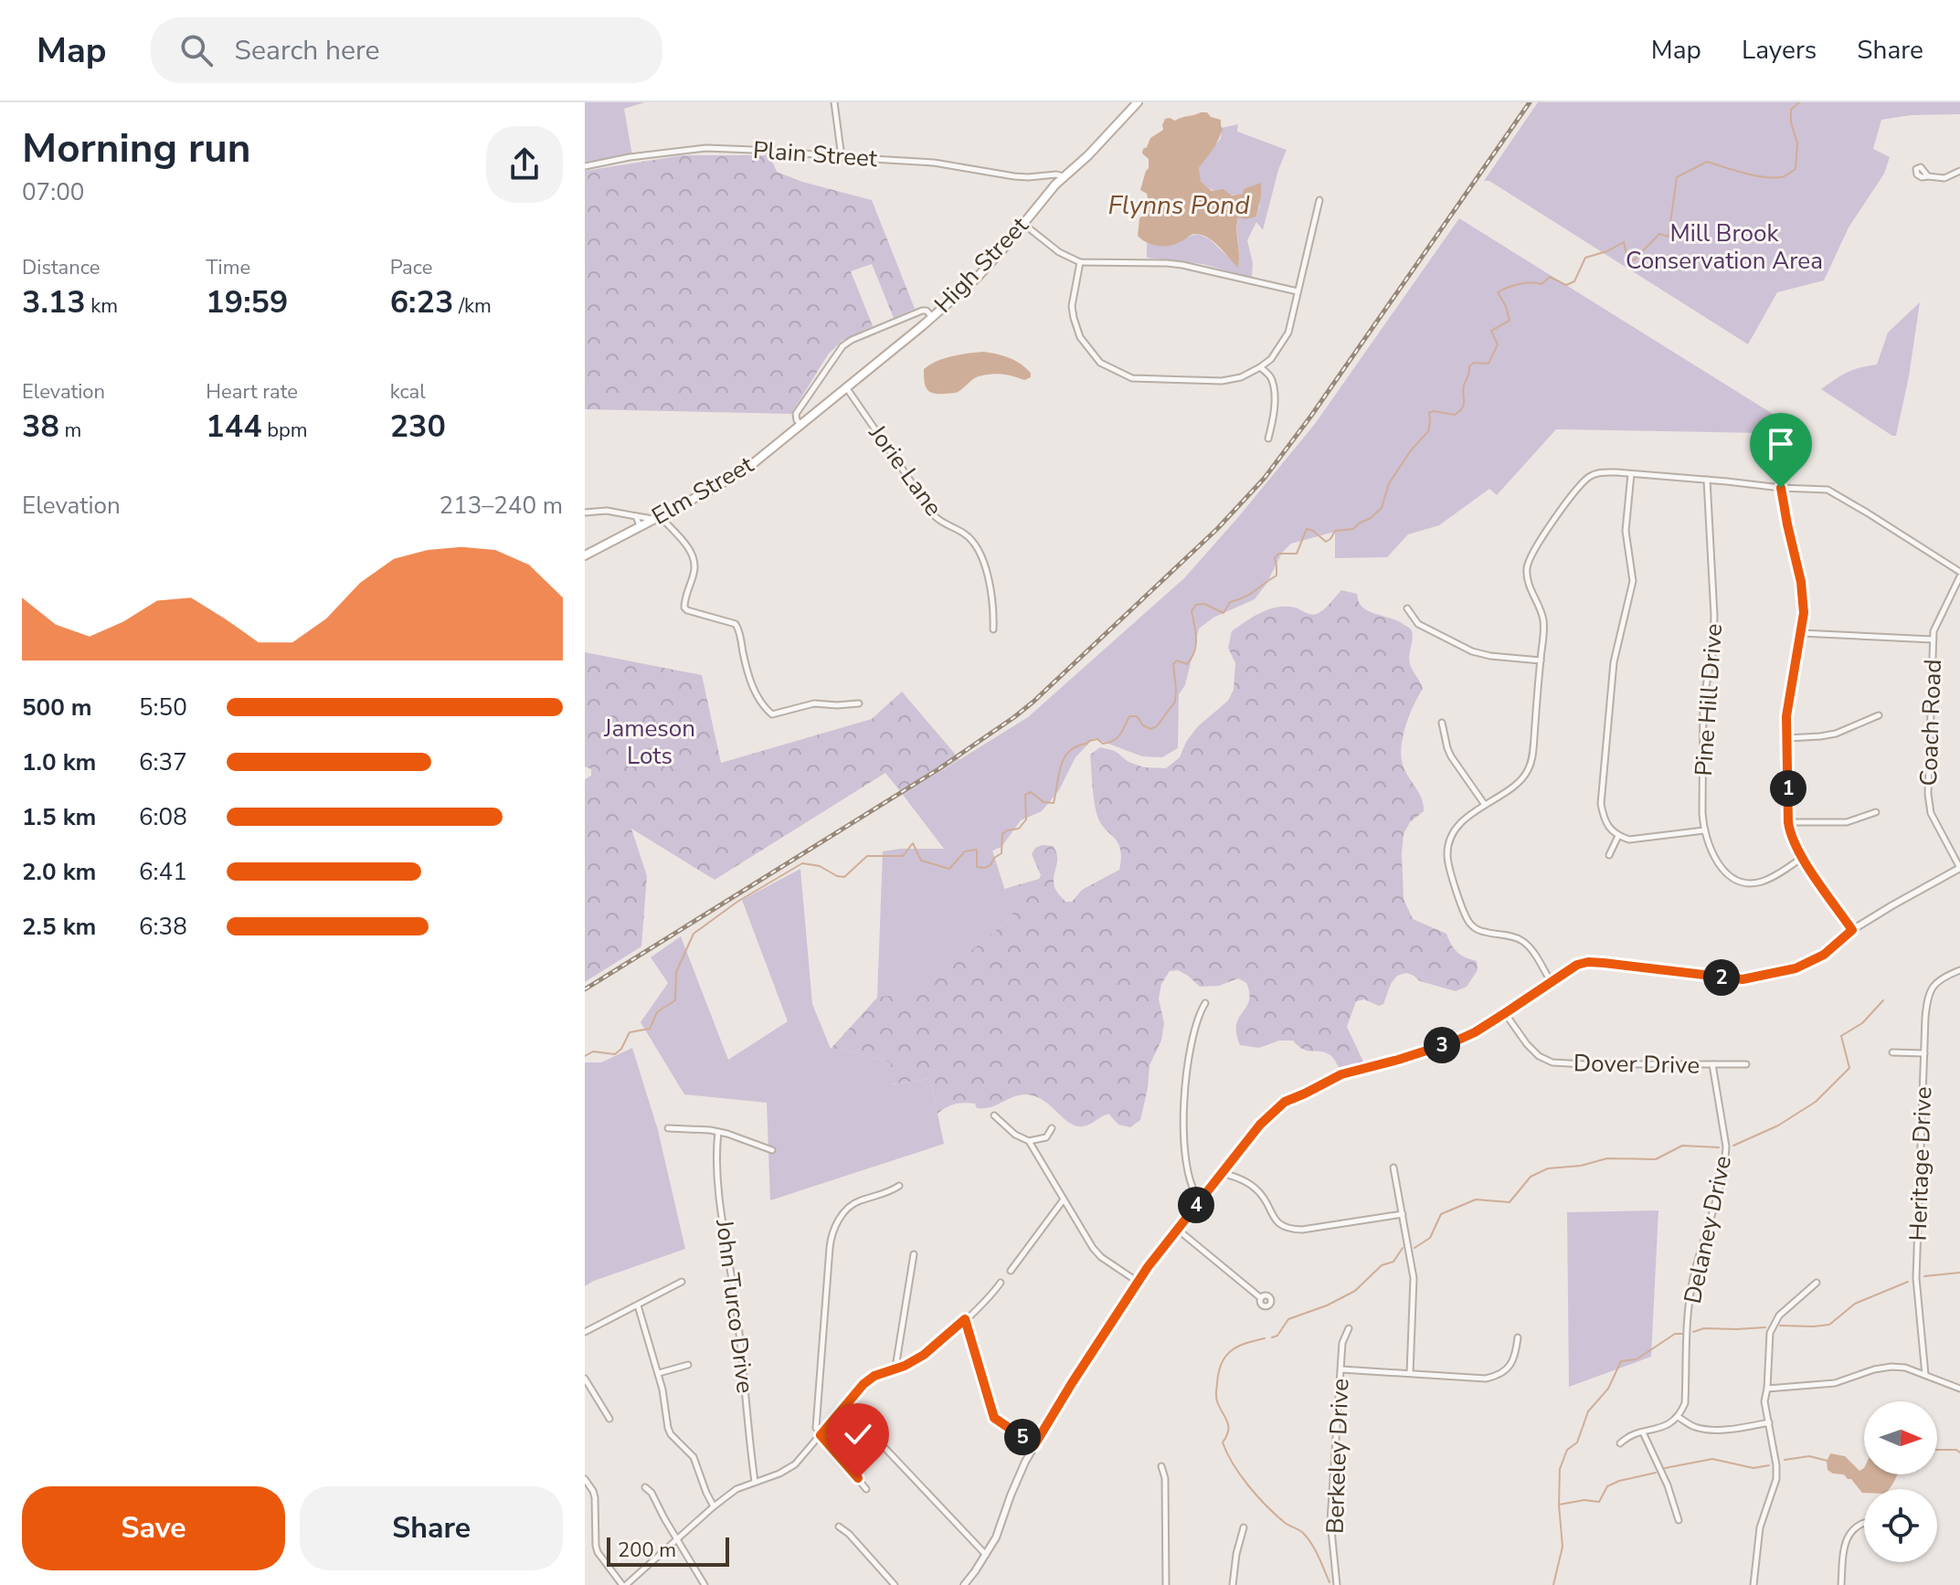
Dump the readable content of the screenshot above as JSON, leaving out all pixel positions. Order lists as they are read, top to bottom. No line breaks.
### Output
{"streets":{"main road":["High Street","Elm Street"],"street":["Plain Street","Jorie Lane","Pine Hill Drive","Coach Road","Dover Drive","Heritage Drive","Delaney Drive","John Turco Drive","Berkeley Drive"]},"crossings":[["Plain Street","High Street"],["High Street","Jorie Lane"],["High Street","Elm Street"],["Dover Drive","Delaney Drive"]],"water":["Flynns Pond"],"parks":["Mill Brook Conservation Area","Jameson Lots"],"scale_bar":"200 m","north":"right","page":{"header":"Map","search":"Search here","nav":["Map","Layers","Share"],"heading":["Morning run","07:00"],"stats":[["Distance","3.13 km"],["Time","19:59"],["Pace","6:23 /km"],["Elevation","38 m"],["Heart rate","144 bpm"],["kcal","230"]],"chart":["Elevation","213–240 m"],"list":[{"name":"500 m","note":"5:50"},{"name":"1.0 km","note":"6:37"},{"name":"1.5 km","note":"6:08"},{"name":"2.0 km","note":"6:41"},{"name":"2.5 km","note":"6:38"}],"pins":["1","2","3","4","5"],"buttons":["Save","Share"],"scale":"200 m"}}
